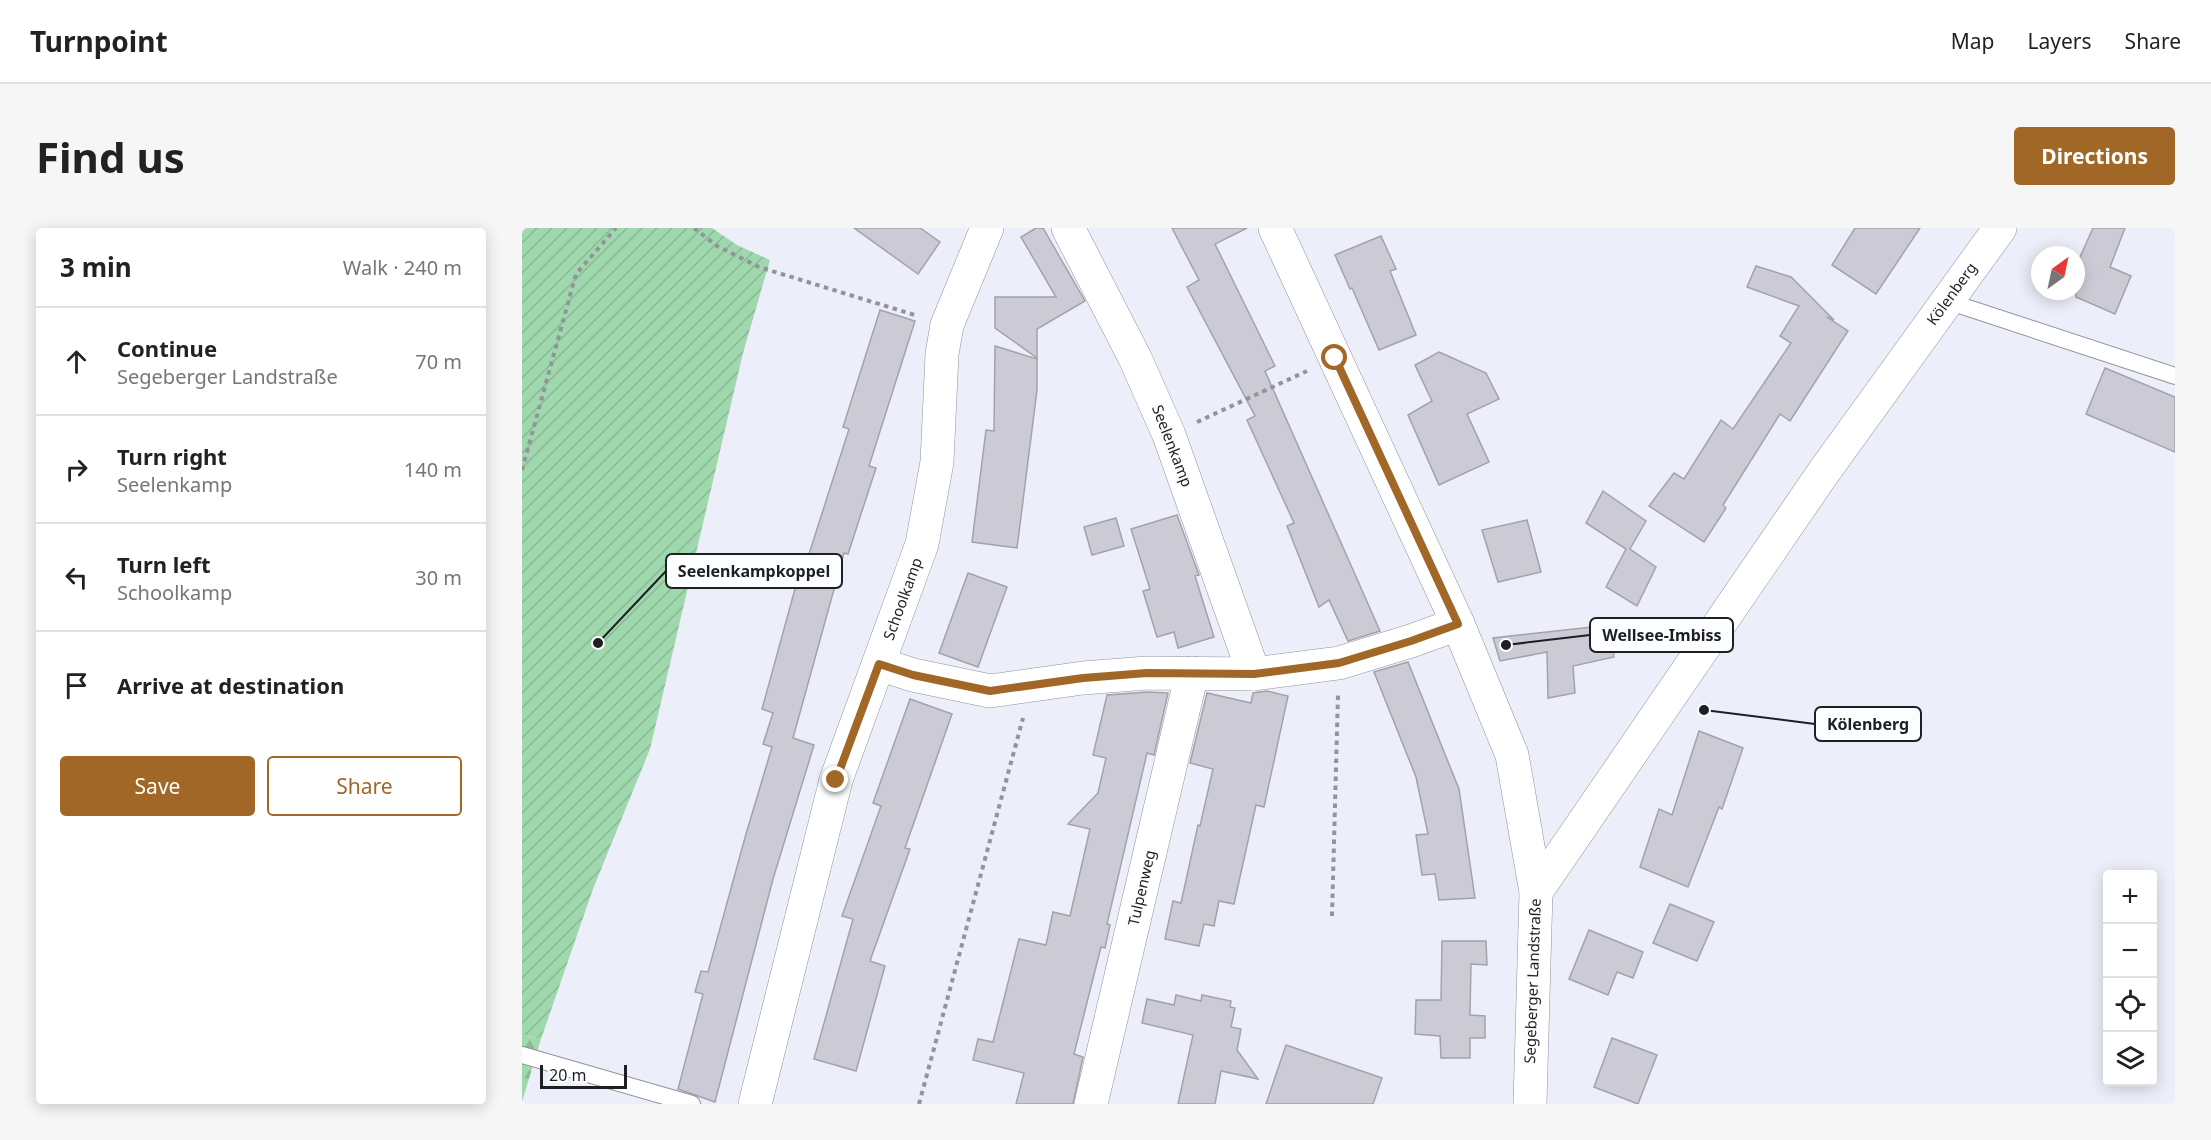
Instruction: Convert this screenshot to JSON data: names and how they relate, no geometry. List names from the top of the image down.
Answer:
{
  "streets": {
    "street": [
      "Kölenberg",
      "Seelenkamp",
      "Schoolkamp",
      "Tulpenweg",
      "Segeberger Landstraße"
    ]
  },
  "crossings": [
    ["Kölenberg", "Segeberger Landstraße"]
  ],
  "places": ["Seelenkampkoppel", "Wellsee-Imbiss", "Kölenberg"],
  "scale_bar": "20 m",
  "north": "top right",
  "page": {
    "header": "Turnpoint",
    "nav": ["Map", "Layers", "Share"],
    "buttons": [
      "Directions",
      ["Save", "Share"]
    ],
    "title": "Find us",
    "heading": ["3 min", "Walk · 240 m"],
    "list": [
      ["Continue", "Segeberger Landstraße", "70 m"],
      ["Turn right", "Seelenkamp", "140 m"],
      ["Turn left", "Schoolkamp", "30 m"],
      "Arrive at destination"
    ],
    "map_buttons": ["+", "−"],
    "scale": "20 m"
  }
}
